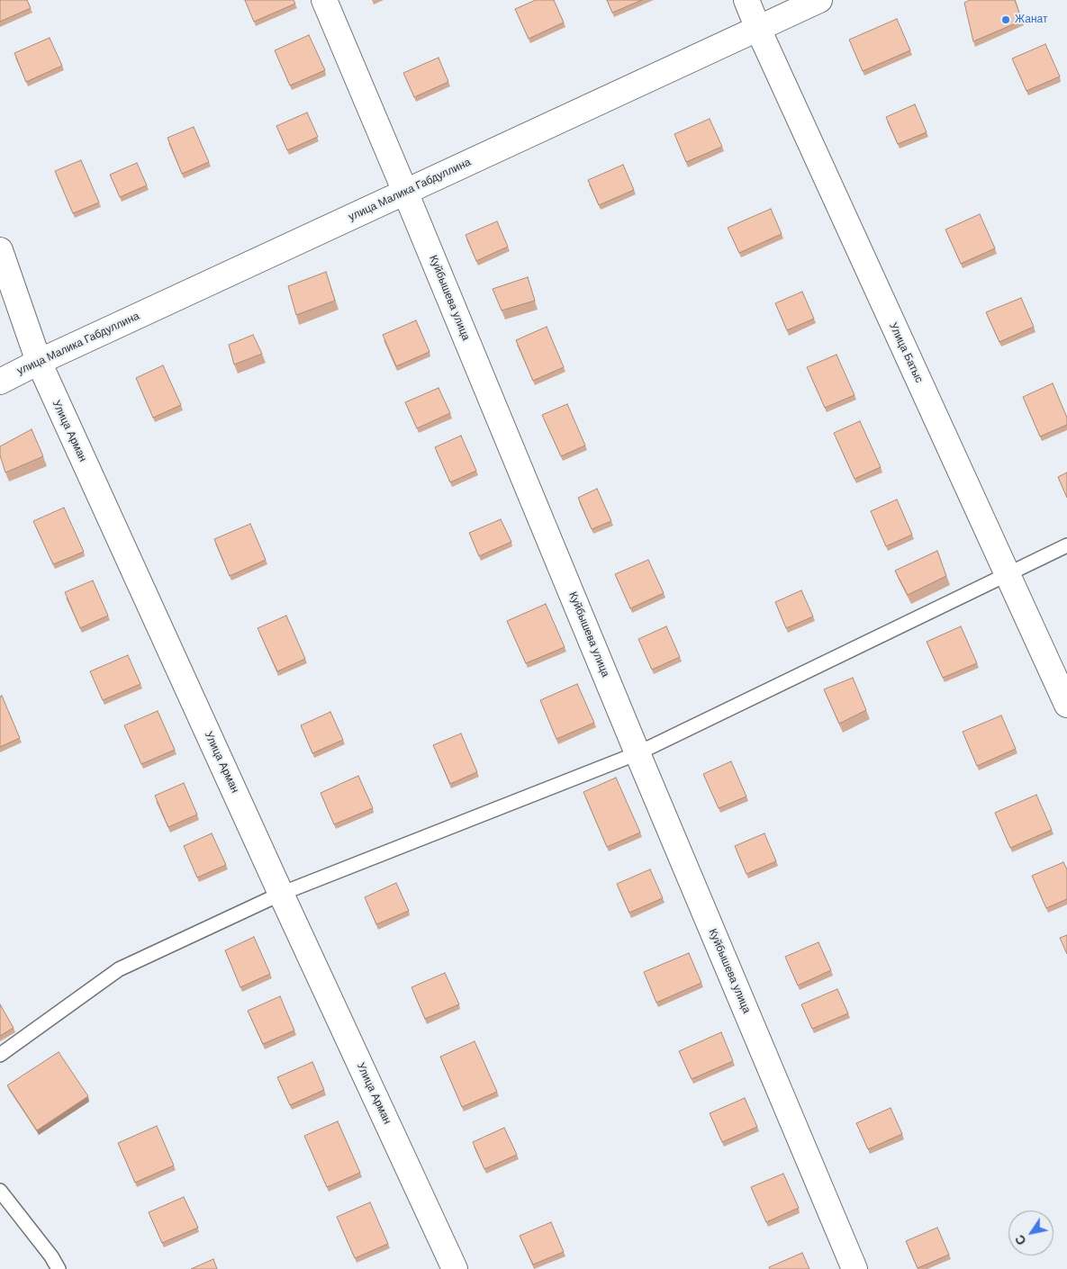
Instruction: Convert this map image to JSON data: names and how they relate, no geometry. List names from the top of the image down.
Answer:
{
  "streets": {
    "street": [
      "улица Малика Габдуллина",
      "Куйбышева улица",
      "Улица Батыс",
      "Улица Арман"
    ]
  },
  "crossings": [
    ["улица Малика Габдуллина", "Куйбышева улица"],
    ["улица Малика Габдуллина", "Улица Батыс"],
    ["улица Малика Габдуллина", "Улица Арман"]
  ],
  "places": ["Жанат"],
  "north": "bottom left"
}
